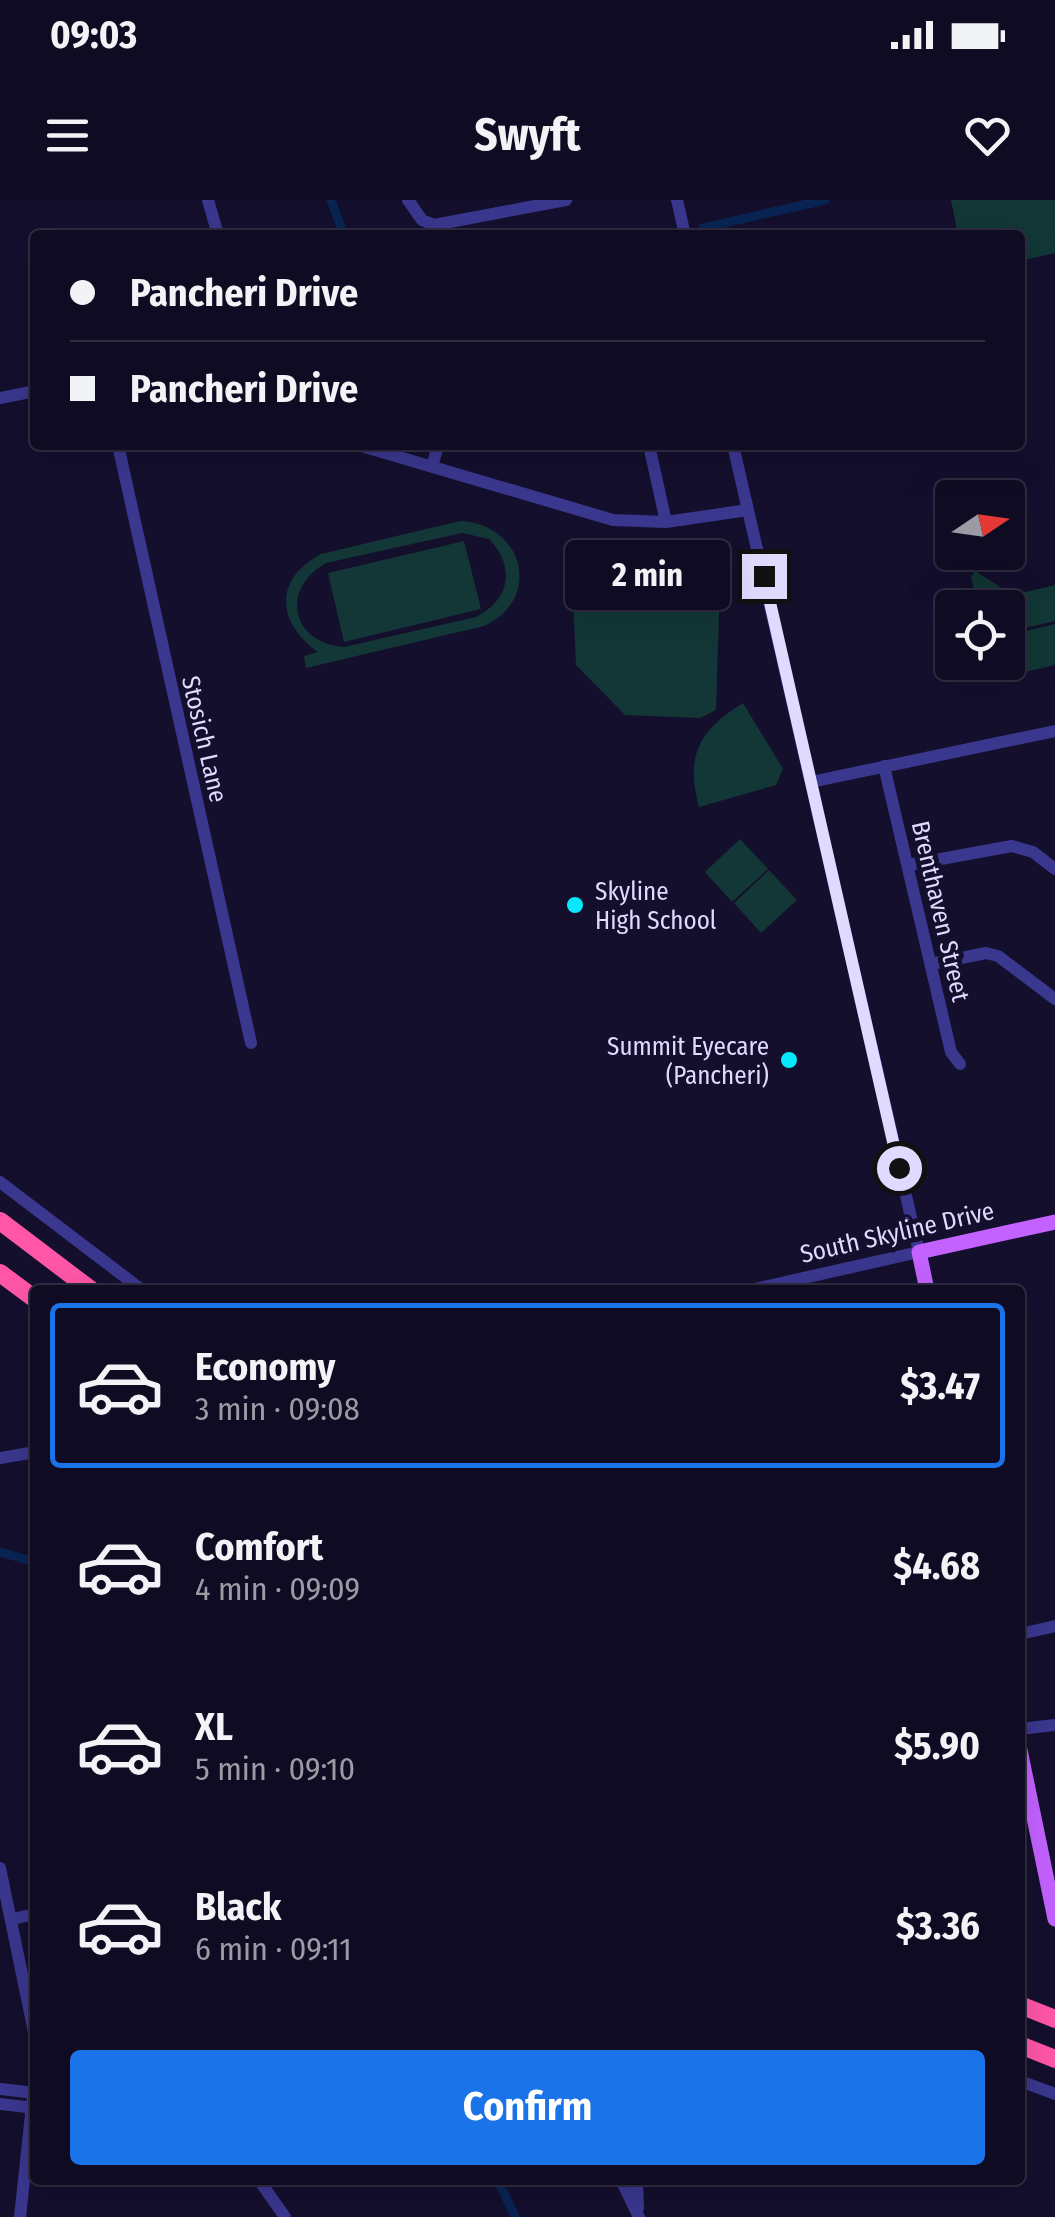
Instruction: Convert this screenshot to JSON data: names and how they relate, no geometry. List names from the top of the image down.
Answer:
{
  "streets": {
    "main road": ["South Skyline Drive"],
    "street": ["Stosich Lane", "Brenthaven Street"]
  },
  "places": ["Skyline High School", "Summit Eyecare (Pancheri)"],
  "north": "right",
  "page": {
    "status": "09:03",
    "header": "Swyft",
    "banner": ["Pancheri Drive", "Pancheri Drive"],
    "bubble": "2 min",
    "list": [
      {
        "name": "Economy",
        "note": "3 min · 09:08",
        "value": "$3.47"
      },
      {
        "name": "Comfort",
        "note": "4 min · 09:09",
        "value": "$4.68"
      },
      {
        "name": "XL",
        "note": "5 min · 09:10",
        "value": "$5.90"
      },
      {
        "name": "Black",
        "note": "6 min · 09:11",
        "value": "$3.36"
      }
    ],
    "buttons": "Confirm"
  }
}
